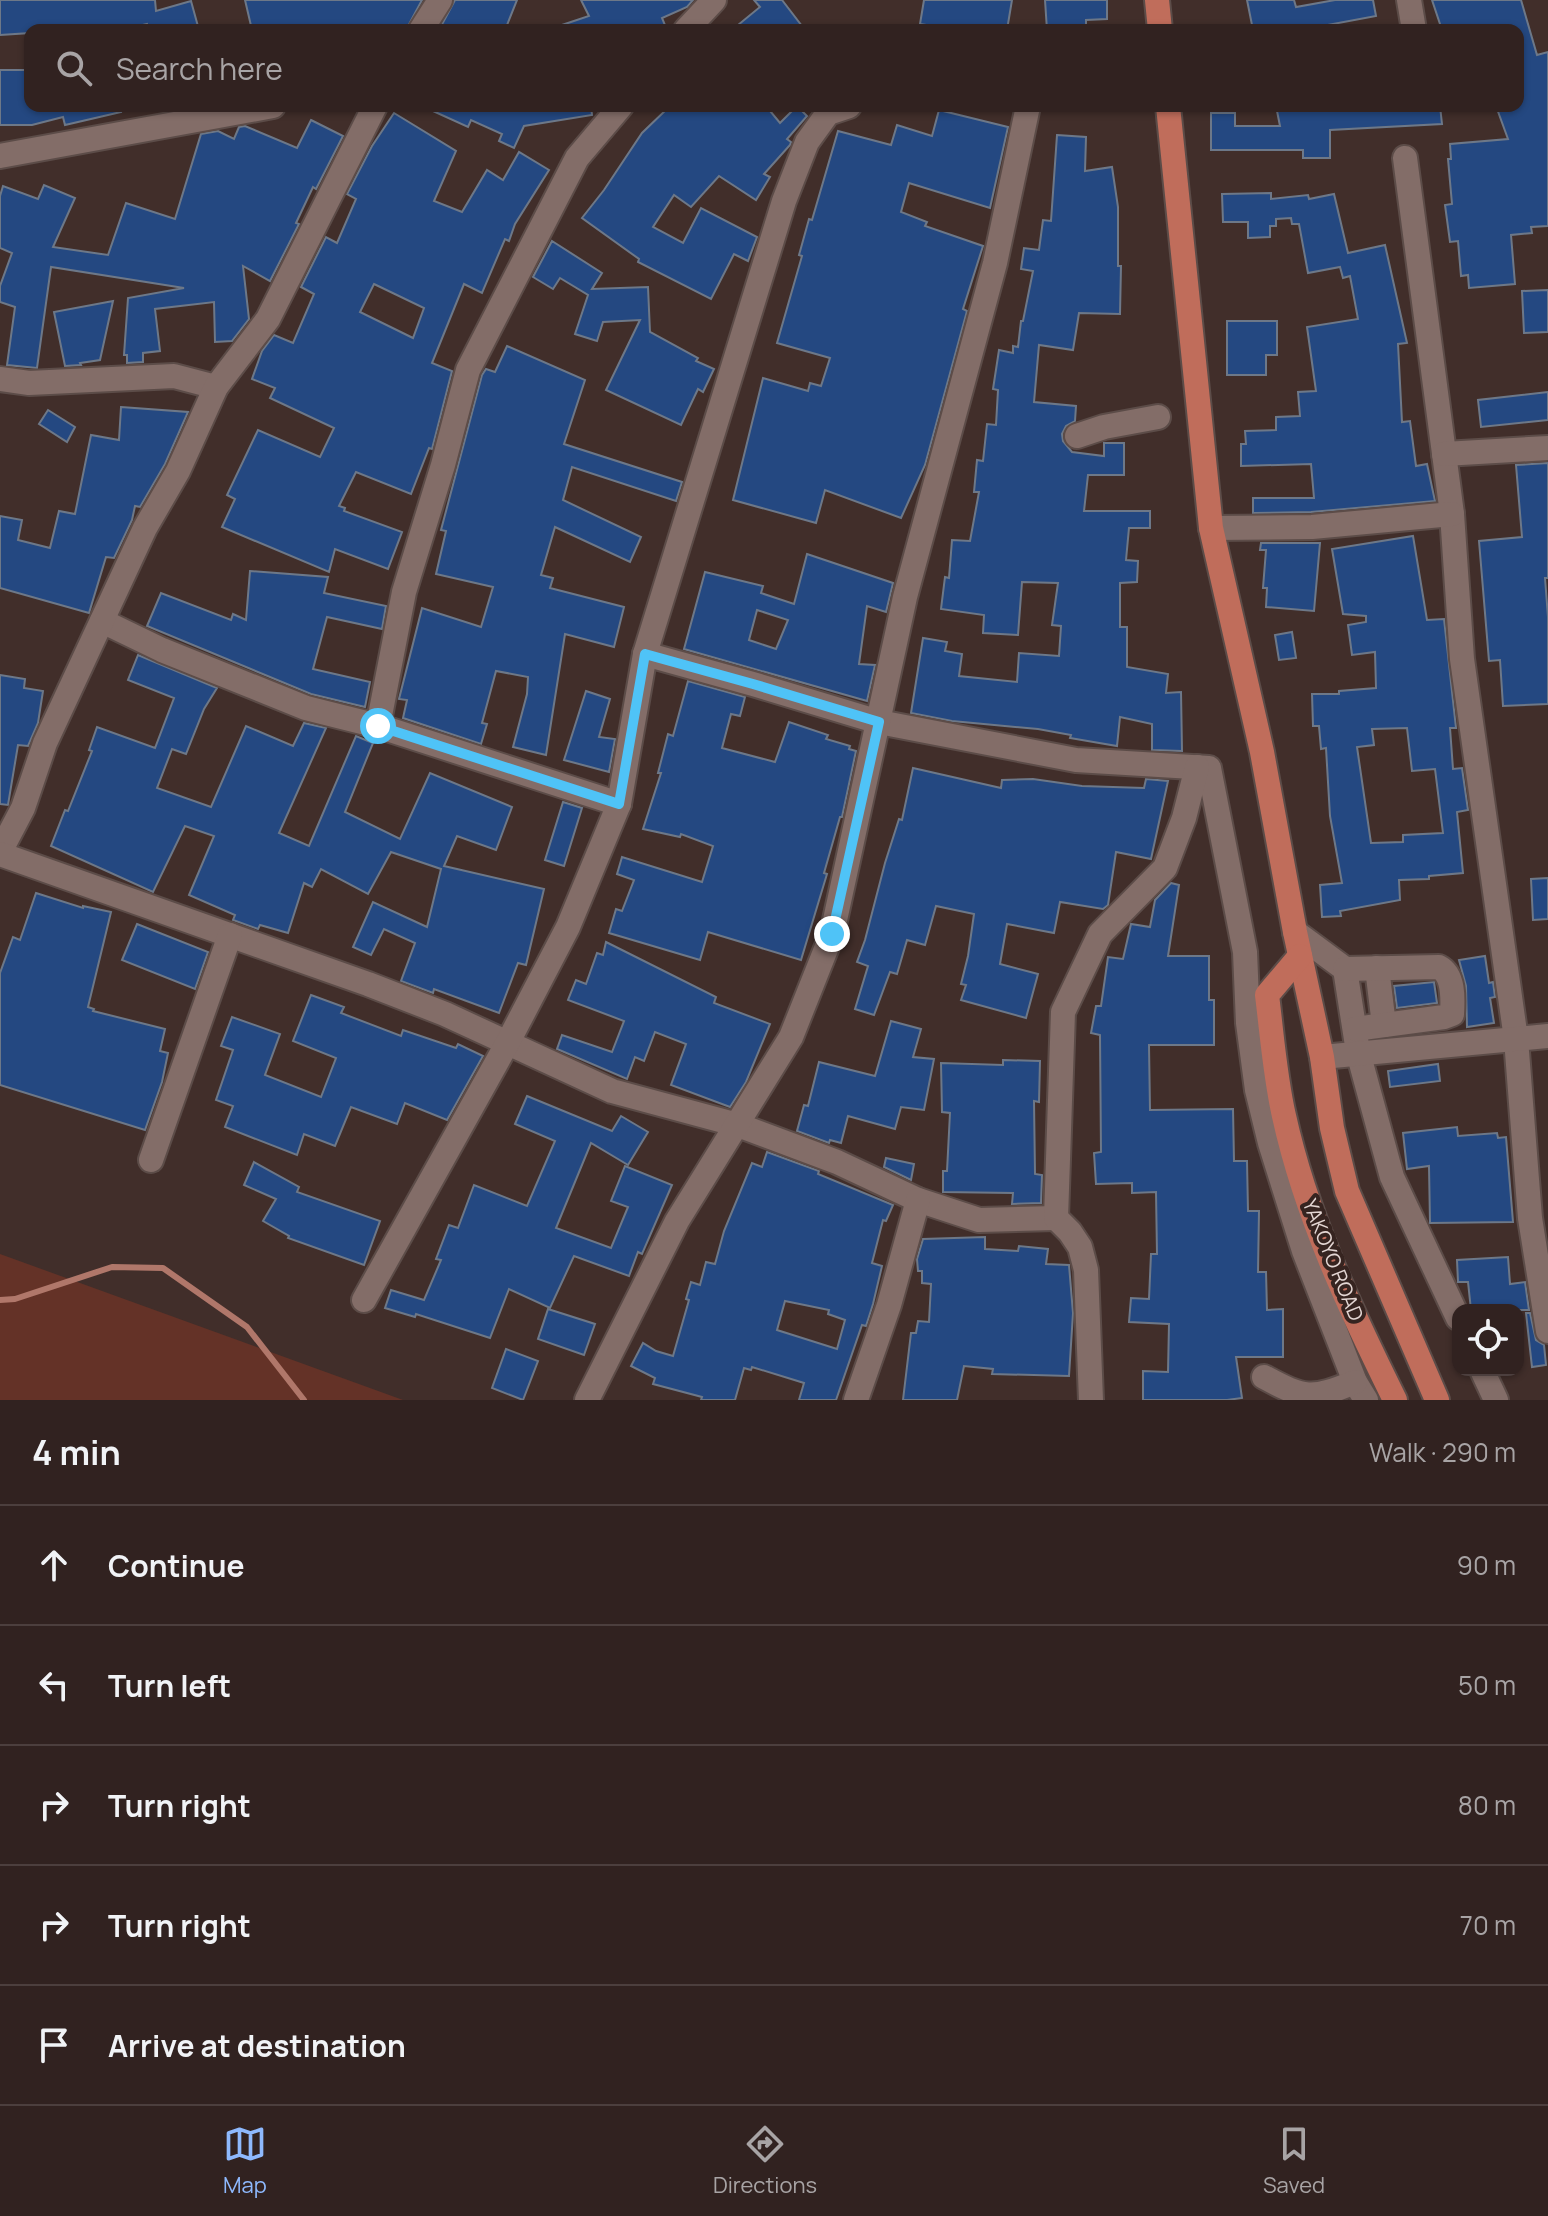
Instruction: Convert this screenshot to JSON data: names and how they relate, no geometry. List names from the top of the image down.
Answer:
{
  "streets": {
    "main road": ["YAKOYO ROAD"]
  },
  "page": {
    "search": "Search here",
    "heading": ["4 min", "Walk · 290 m"],
    "list": [
      ["Continue", "90 m"],
      ["Turn left", "50 m"],
      ["Turn right", "80 m"],
      ["Turn right", "70 m"],
      "Arrive at destination"
    ],
    "nav": ["Map", "Directions", "Saved"]
  }
}
